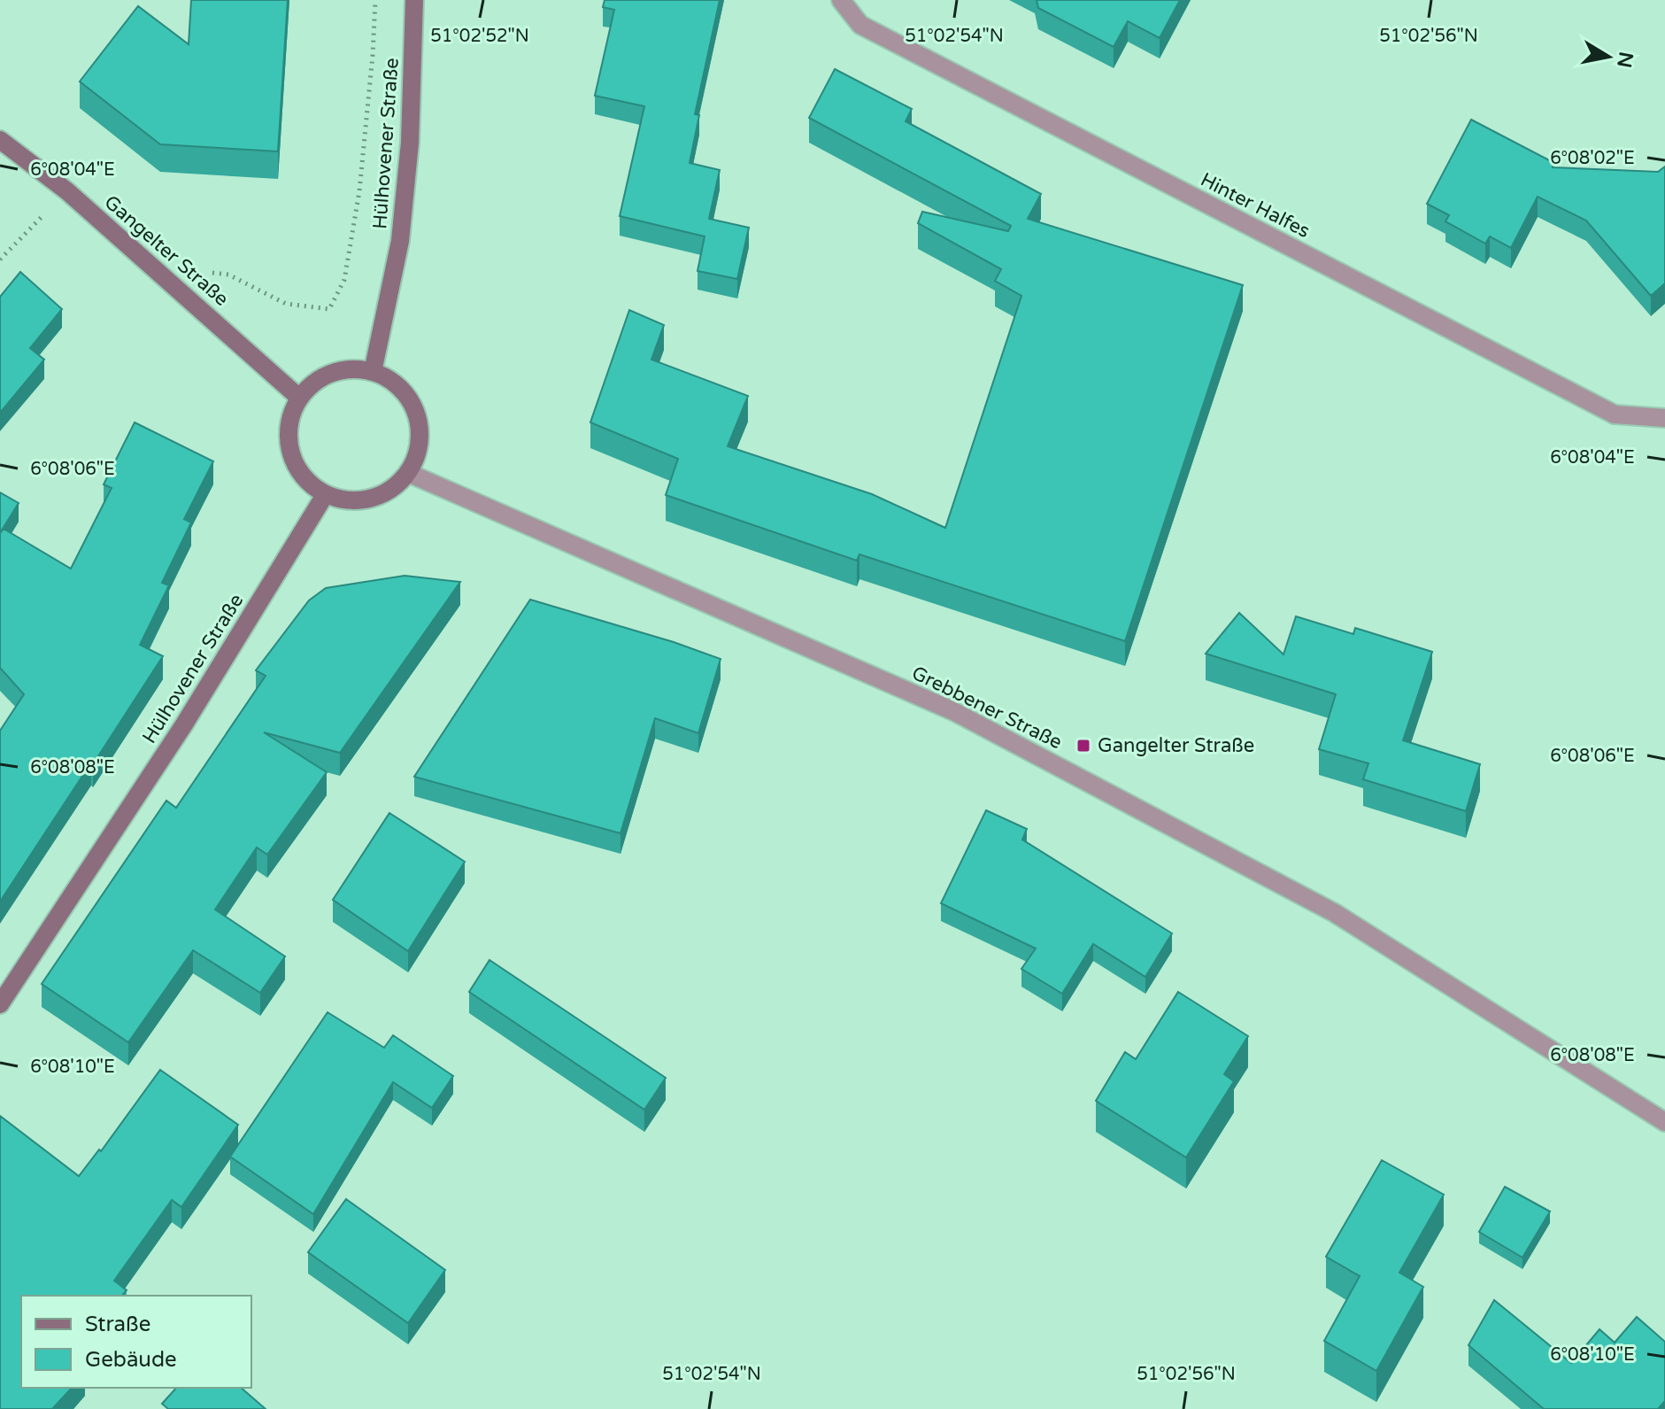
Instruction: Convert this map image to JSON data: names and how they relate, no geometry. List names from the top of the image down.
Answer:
{
  "streets": {
    "main road": ["Hülhovener Straße", "Gangelter Straße"],
    "street": ["Hinter Halfes", "Grebbener Straße"]
  },
  "crossings": [
    ["Hülhovener Straße", "Gangelter Straße"],
    ["Hülhovener Straße", "Grebbener Straße"],
    ["Gangelter Straße", "Grebbener Straße"]
  ],
  "places": {
    "transit": ["Gangelter Straße"]
  },
  "legend": ["Straße", "Gebäude"],
  "north": "right",
  "coordinates": [
    "51°02'52\"N",
    "51°02'56\"N",
    "51°02'54\"N",
    "6°08'02\"E",
    "6°08'04\"E",
    "6°08'06\"E",
    "6°08'08\"E",
    "6°08'10\"E"
  ]
}
